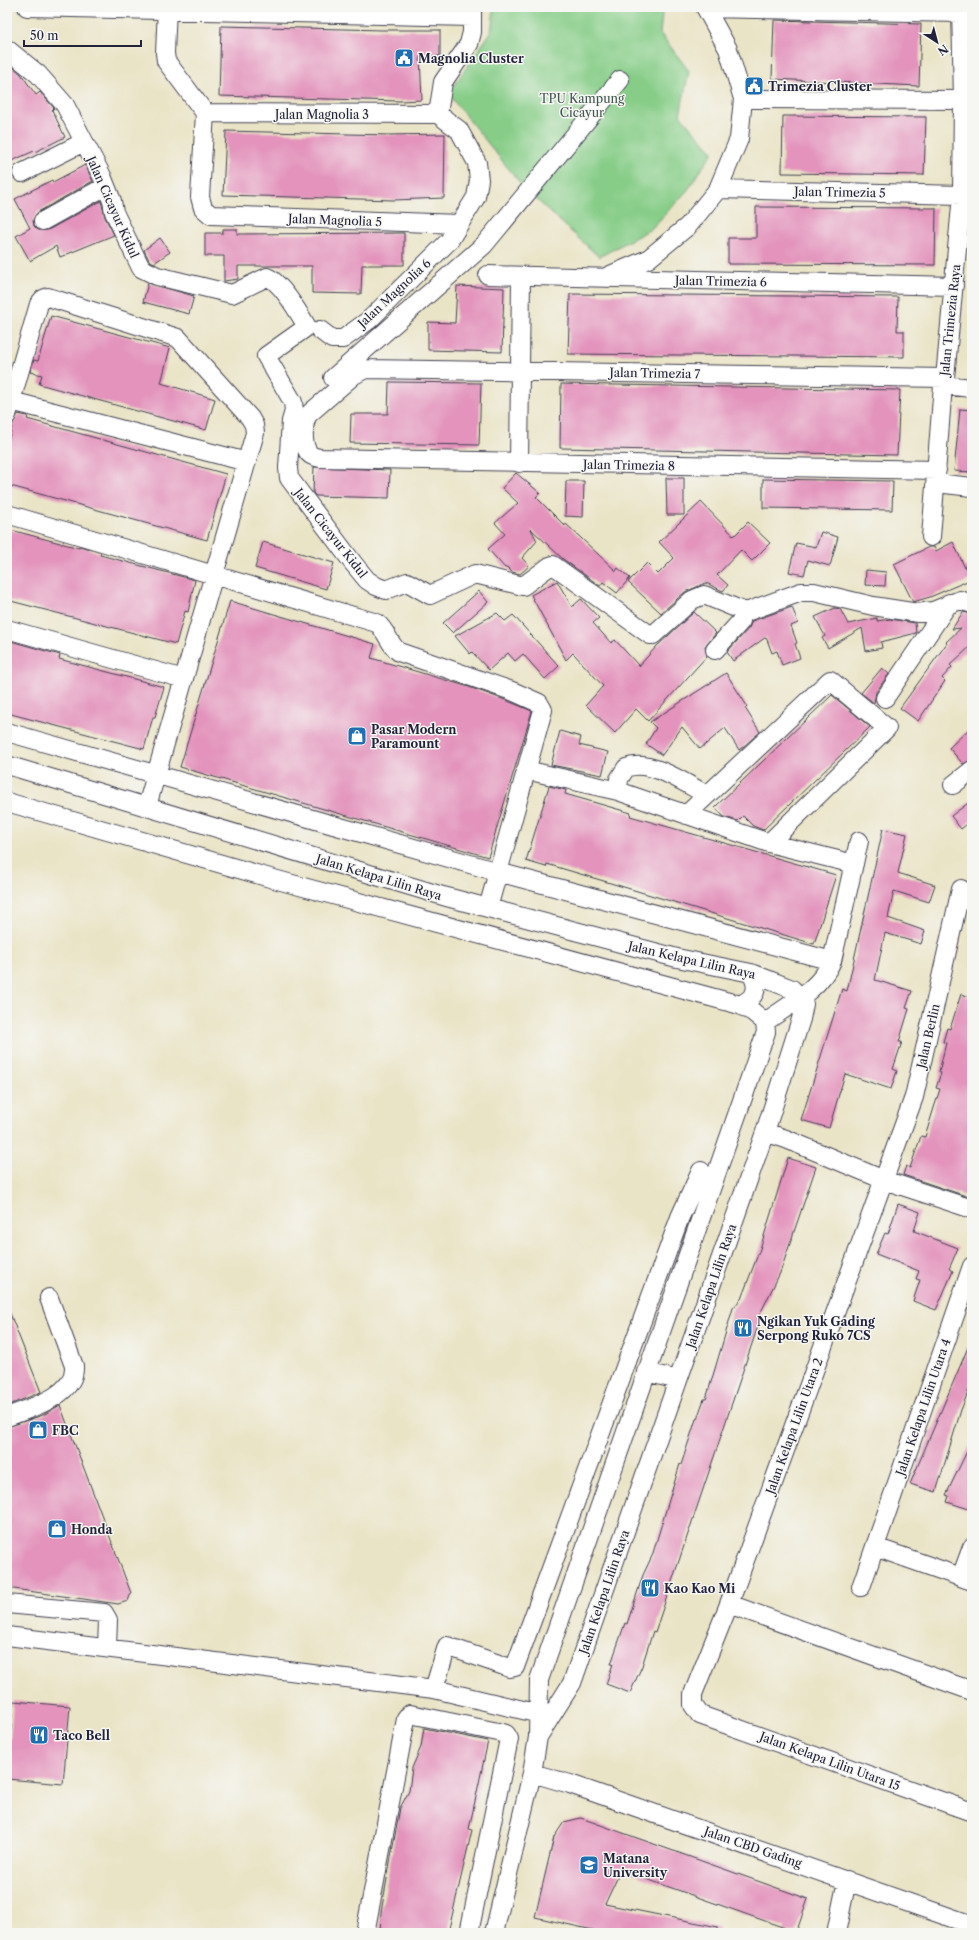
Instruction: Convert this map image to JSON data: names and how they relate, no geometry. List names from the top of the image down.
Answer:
{
  "streets": {
    "street": [
      "Jalan Magnolia 3",
      "Jalan Trimezia 5",
      "Jalan Cicayur Kidul",
      "Jalan Magnolia 5",
      "Jalan Trimezia 6",
      "Jalan Magnolia 6",
      "Jalan Trimezia Raya",
      "Jalan Trimezia 7",
      "Jalan Trimezia 8",
      "Jalan Kelapa Lilin Raya",
      "Jalan Berlin",
      "Jalan Kelapa Lilin Utara 4",
      "Jalan Kelapa Lilin Utara 2",
      "Jalan Kelapa Lilin Utara 15",
      "Jalan CBD Gading"
    ]
  },
  "crossings": [
    ["Jalan Magnolia 3", "Jalan Magnolia 5"],
    ["Jalan Magnolia 3", "Jalan Magnolia 6"],
    ["Jalan Trimezia 5", "Jalan Trimezia Raya"],
    ["Jalan Magnolia 5", "Jalan Magnolia 6"],
    ["Jalan Trimezia 6", "Jalan Trimezia Raya"],
    ["Jalan Trimezia Raya", "Jalan Trimezia 7"],
    ["Jalan Trimezia Raya", "Jalan Trimezia 8"],
    ["Jalan Trimezia 7", "Jalan Trimezia 8"],
    ["Jalan Kelapa Lilin Raya", "Jalan CBD Gading"],
    ["Jalan Berlin", "Jalan Kelapa Lilin Utara 2"],
    ["Jalan Kelapa Lilin Utara 2", "Jalan Kelapa Lilin Utara 15"]
  ],
  "parks": ["TPU Kampung Cicayur"],
  "places": {
    "public building": ["Magnolia Cluster", "Trimezia Cluster"],
    "shop": ["Pasar Modern Paramount", "FBC", "Honda"],
    "restaurant": ["Ngikan Yuk Gading Serpong Ruko 7CS", "Kao Kao Mi", "Taco Bell"],
    "school or university": ["Matana University"]
  },
  "scale_bar": "50 m",
  "north": "bottom right"
}
